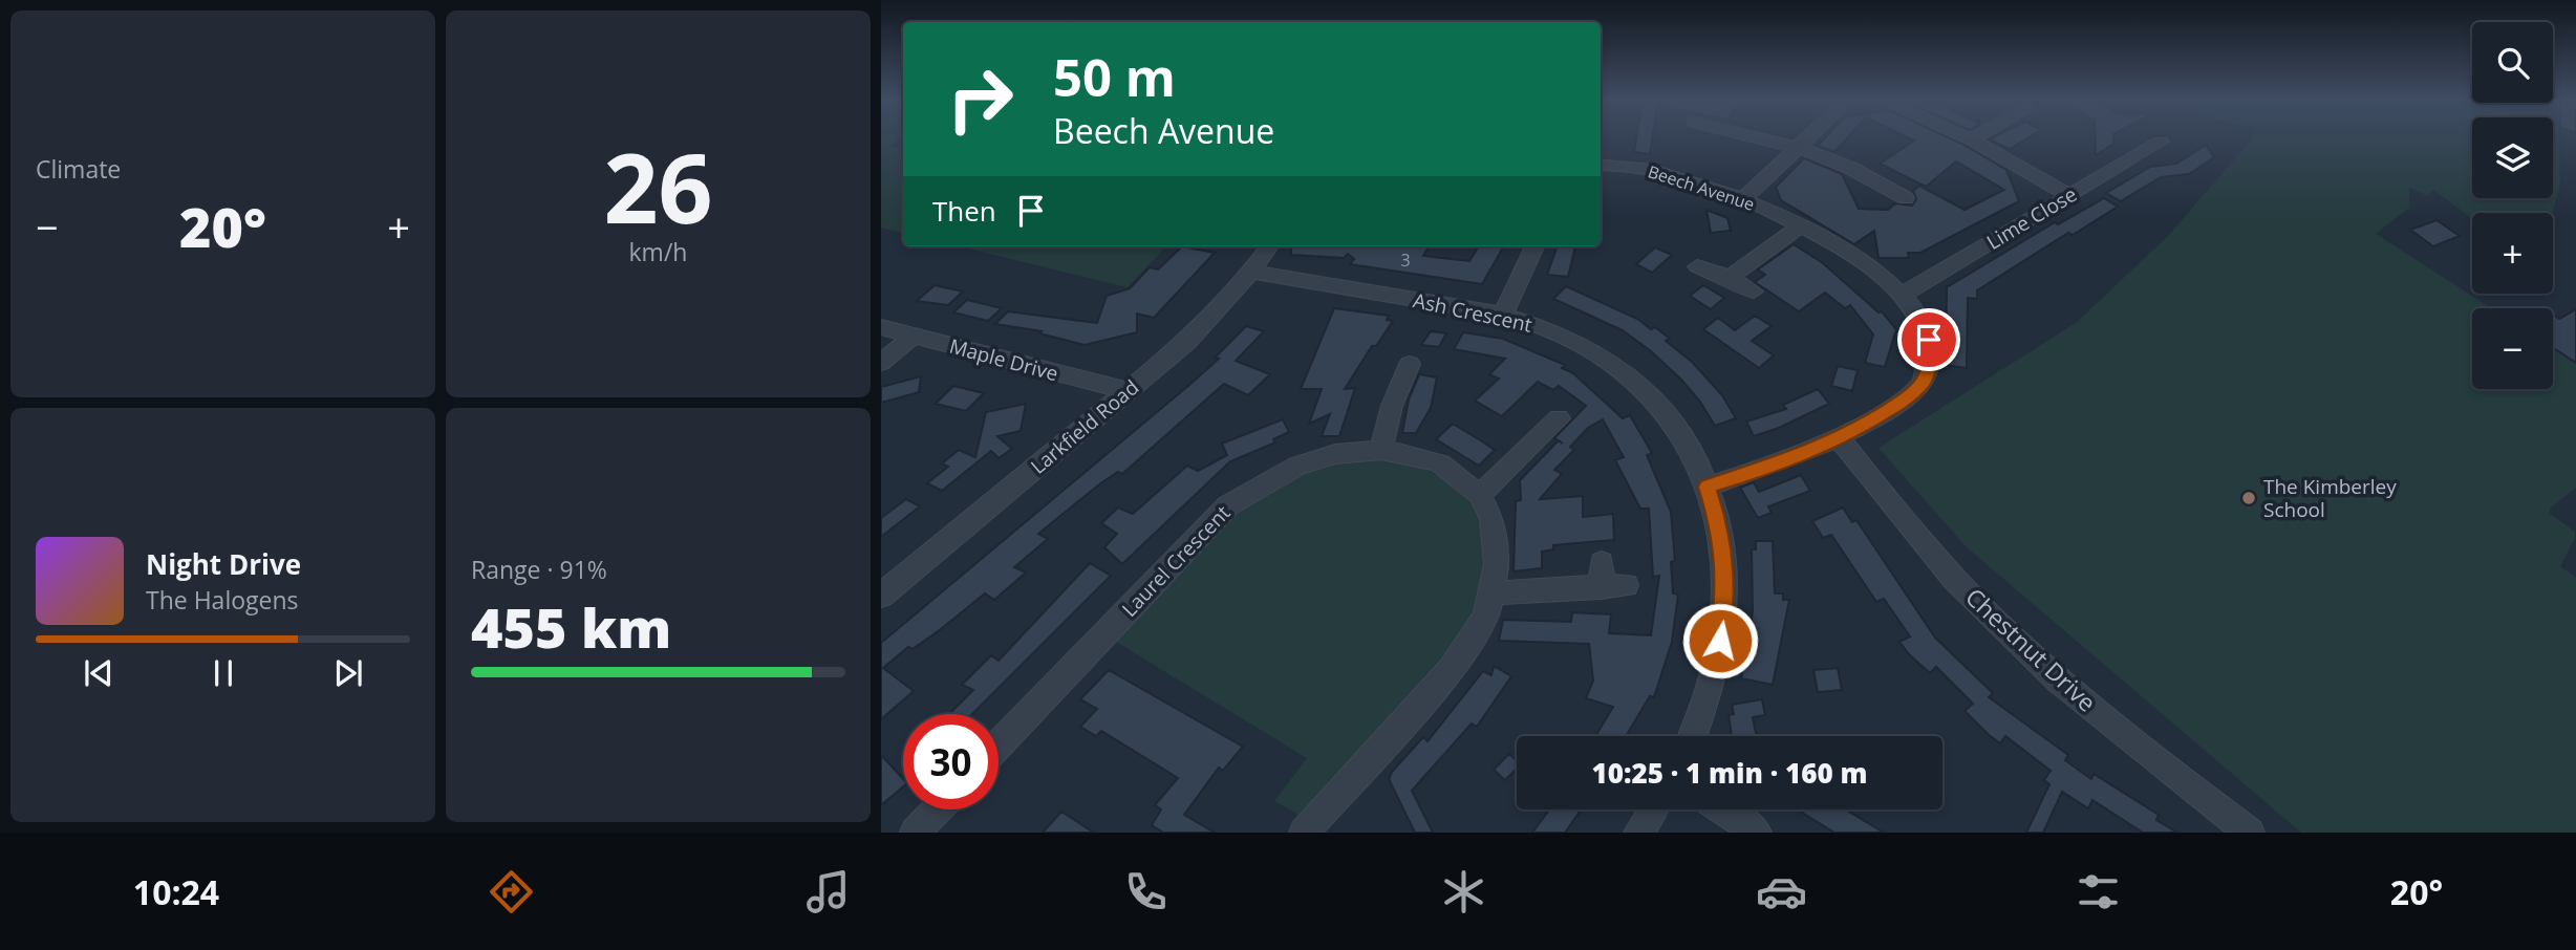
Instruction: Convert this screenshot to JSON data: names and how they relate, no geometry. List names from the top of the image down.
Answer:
{
  "streets": {
    "street": [
      "Beech Avenue",
      "Lime Close",
      "Ash Crescent",
      "Maple Drive",
      "Larkfield Road",
      "Laurel Crescent",
      "Chestnut Drive"
    ]
  },
  "crossings": [
    ["Beech Avenue", "Lime Close"],
    ["Beech Avenue", "Ash Crescent"],
    ["Beech Avenue", "Chestnut Drive"],
    ["Ash Crescent", "Larkfield Road"],
    ["Maple Drive", "Larkfield Road"]
  ],
  "places": ["The Kimberley School"],
  "house_numbers": ["3"],
  "page": {
    "tile": [
      "Climate",
      ["26", "km/h"],
      ["Range · 91%", "455 km"]
    ],
    "map_buttons": ["+", "−"],
    "turn": ["50 m", "Beech Avenue"],
    "then": "Then",
    "heat": ["−", "20°", "+"],
    "song": ["Night Drive", "The Halogens"],
    "limit": "30",
    "trip": "10:25 · 1 min · 160 m",
    "tabs": ["10:24", "20°"]
  }
}
